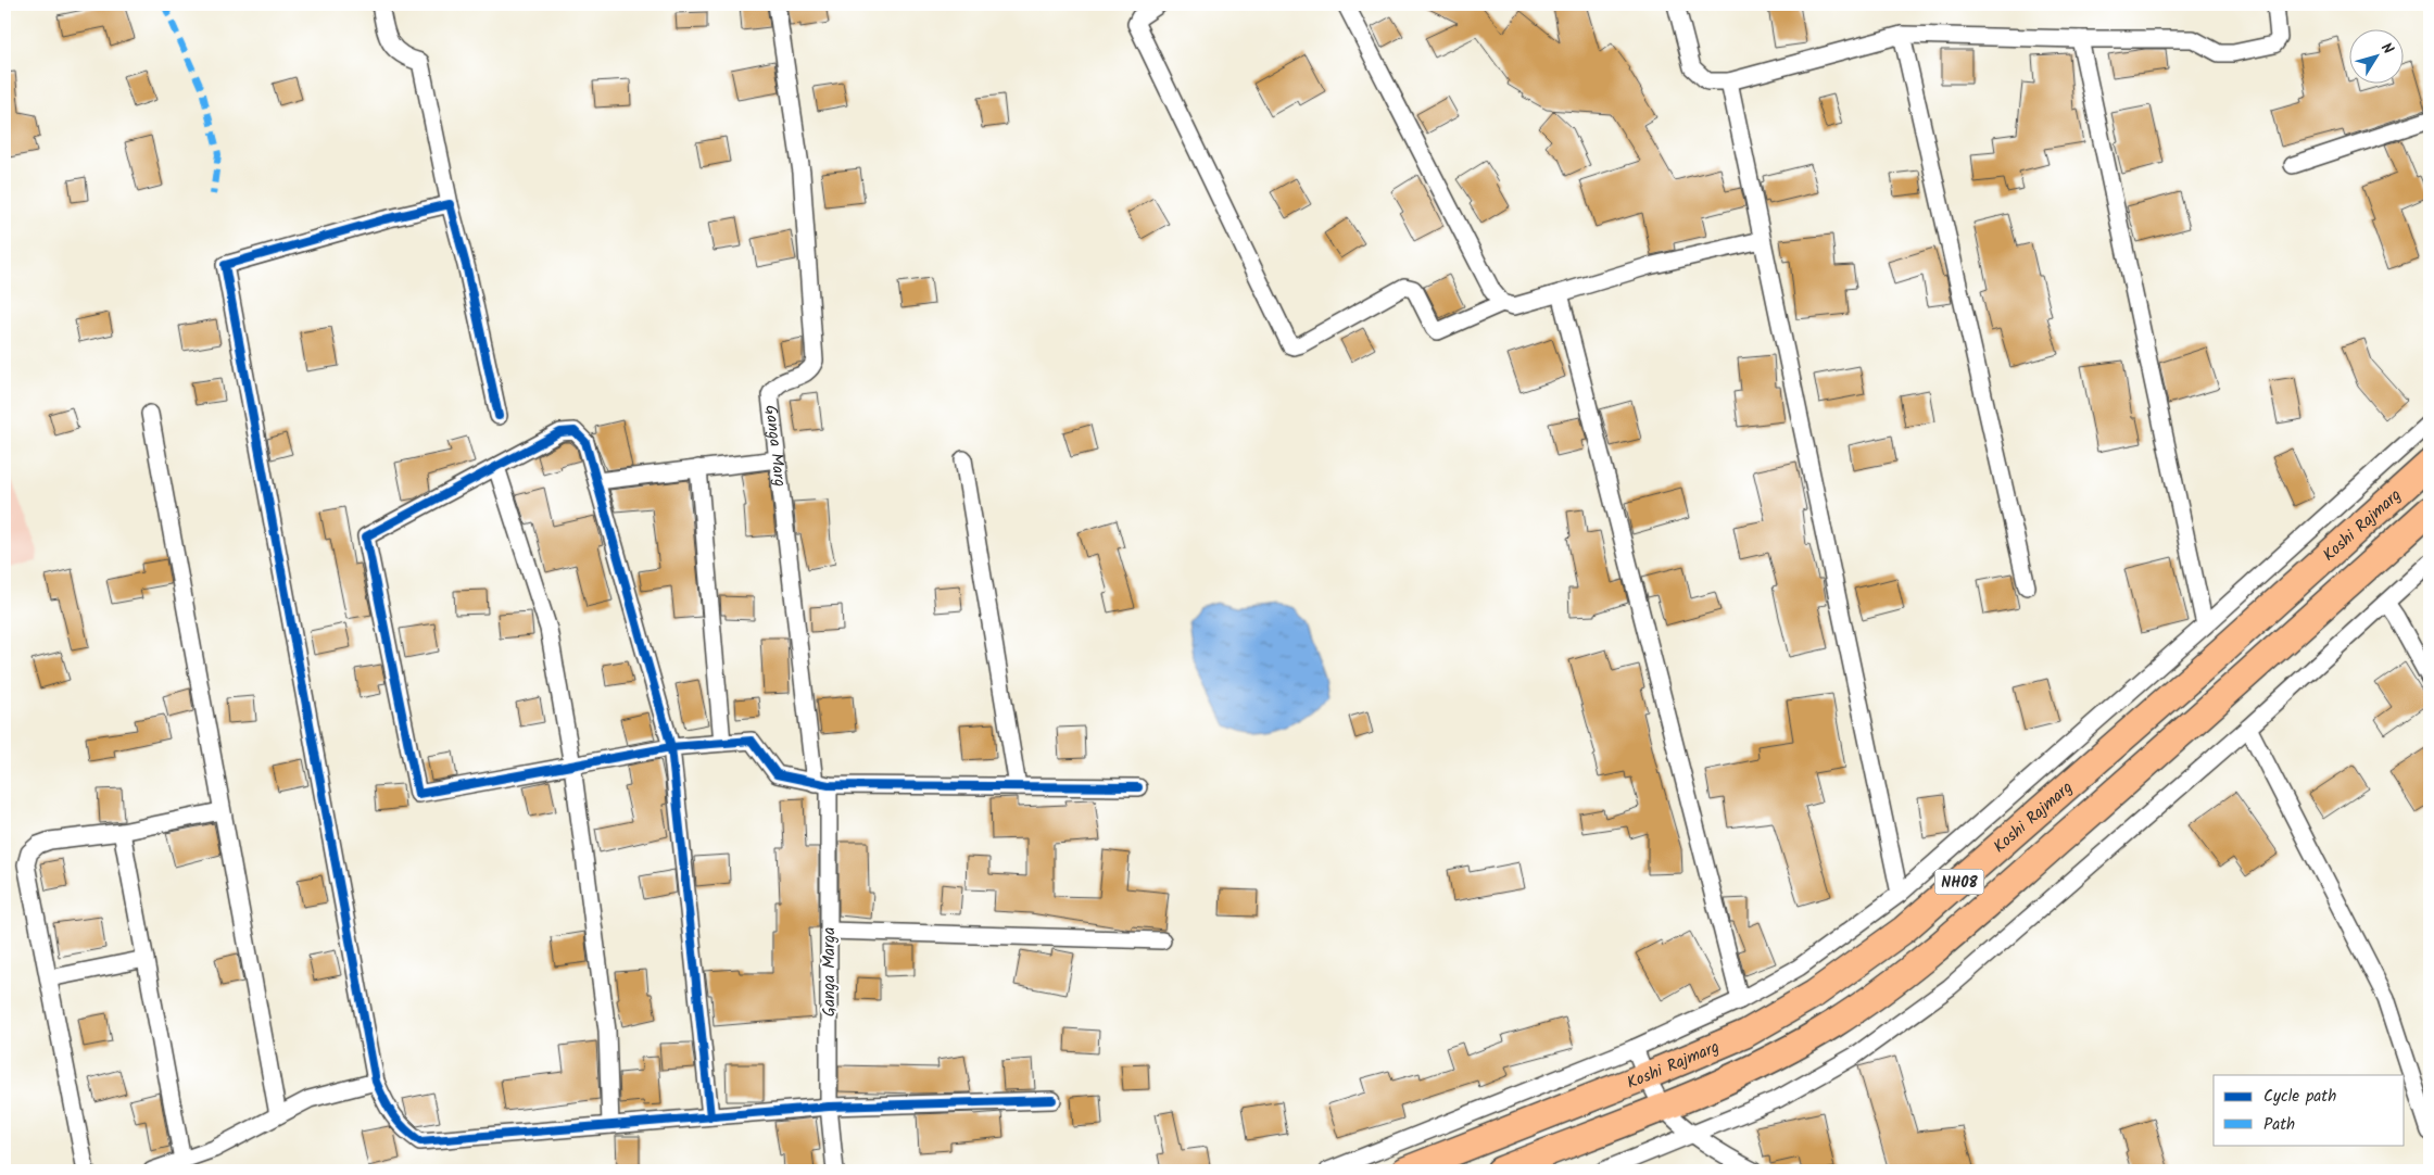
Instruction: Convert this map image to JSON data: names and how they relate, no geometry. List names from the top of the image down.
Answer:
{
  "streets": {
    "main road": ["Koshi Rajmarg", "NH08"],
    "street": ["Ganga Marg", "Ganga Marga"]
  },
  "crossings": [
    ["Ganga Marg", "Ganga Marga"]
  ],
  "legend": ["Cycle path", "Path"],
  "north": "top right"
}
